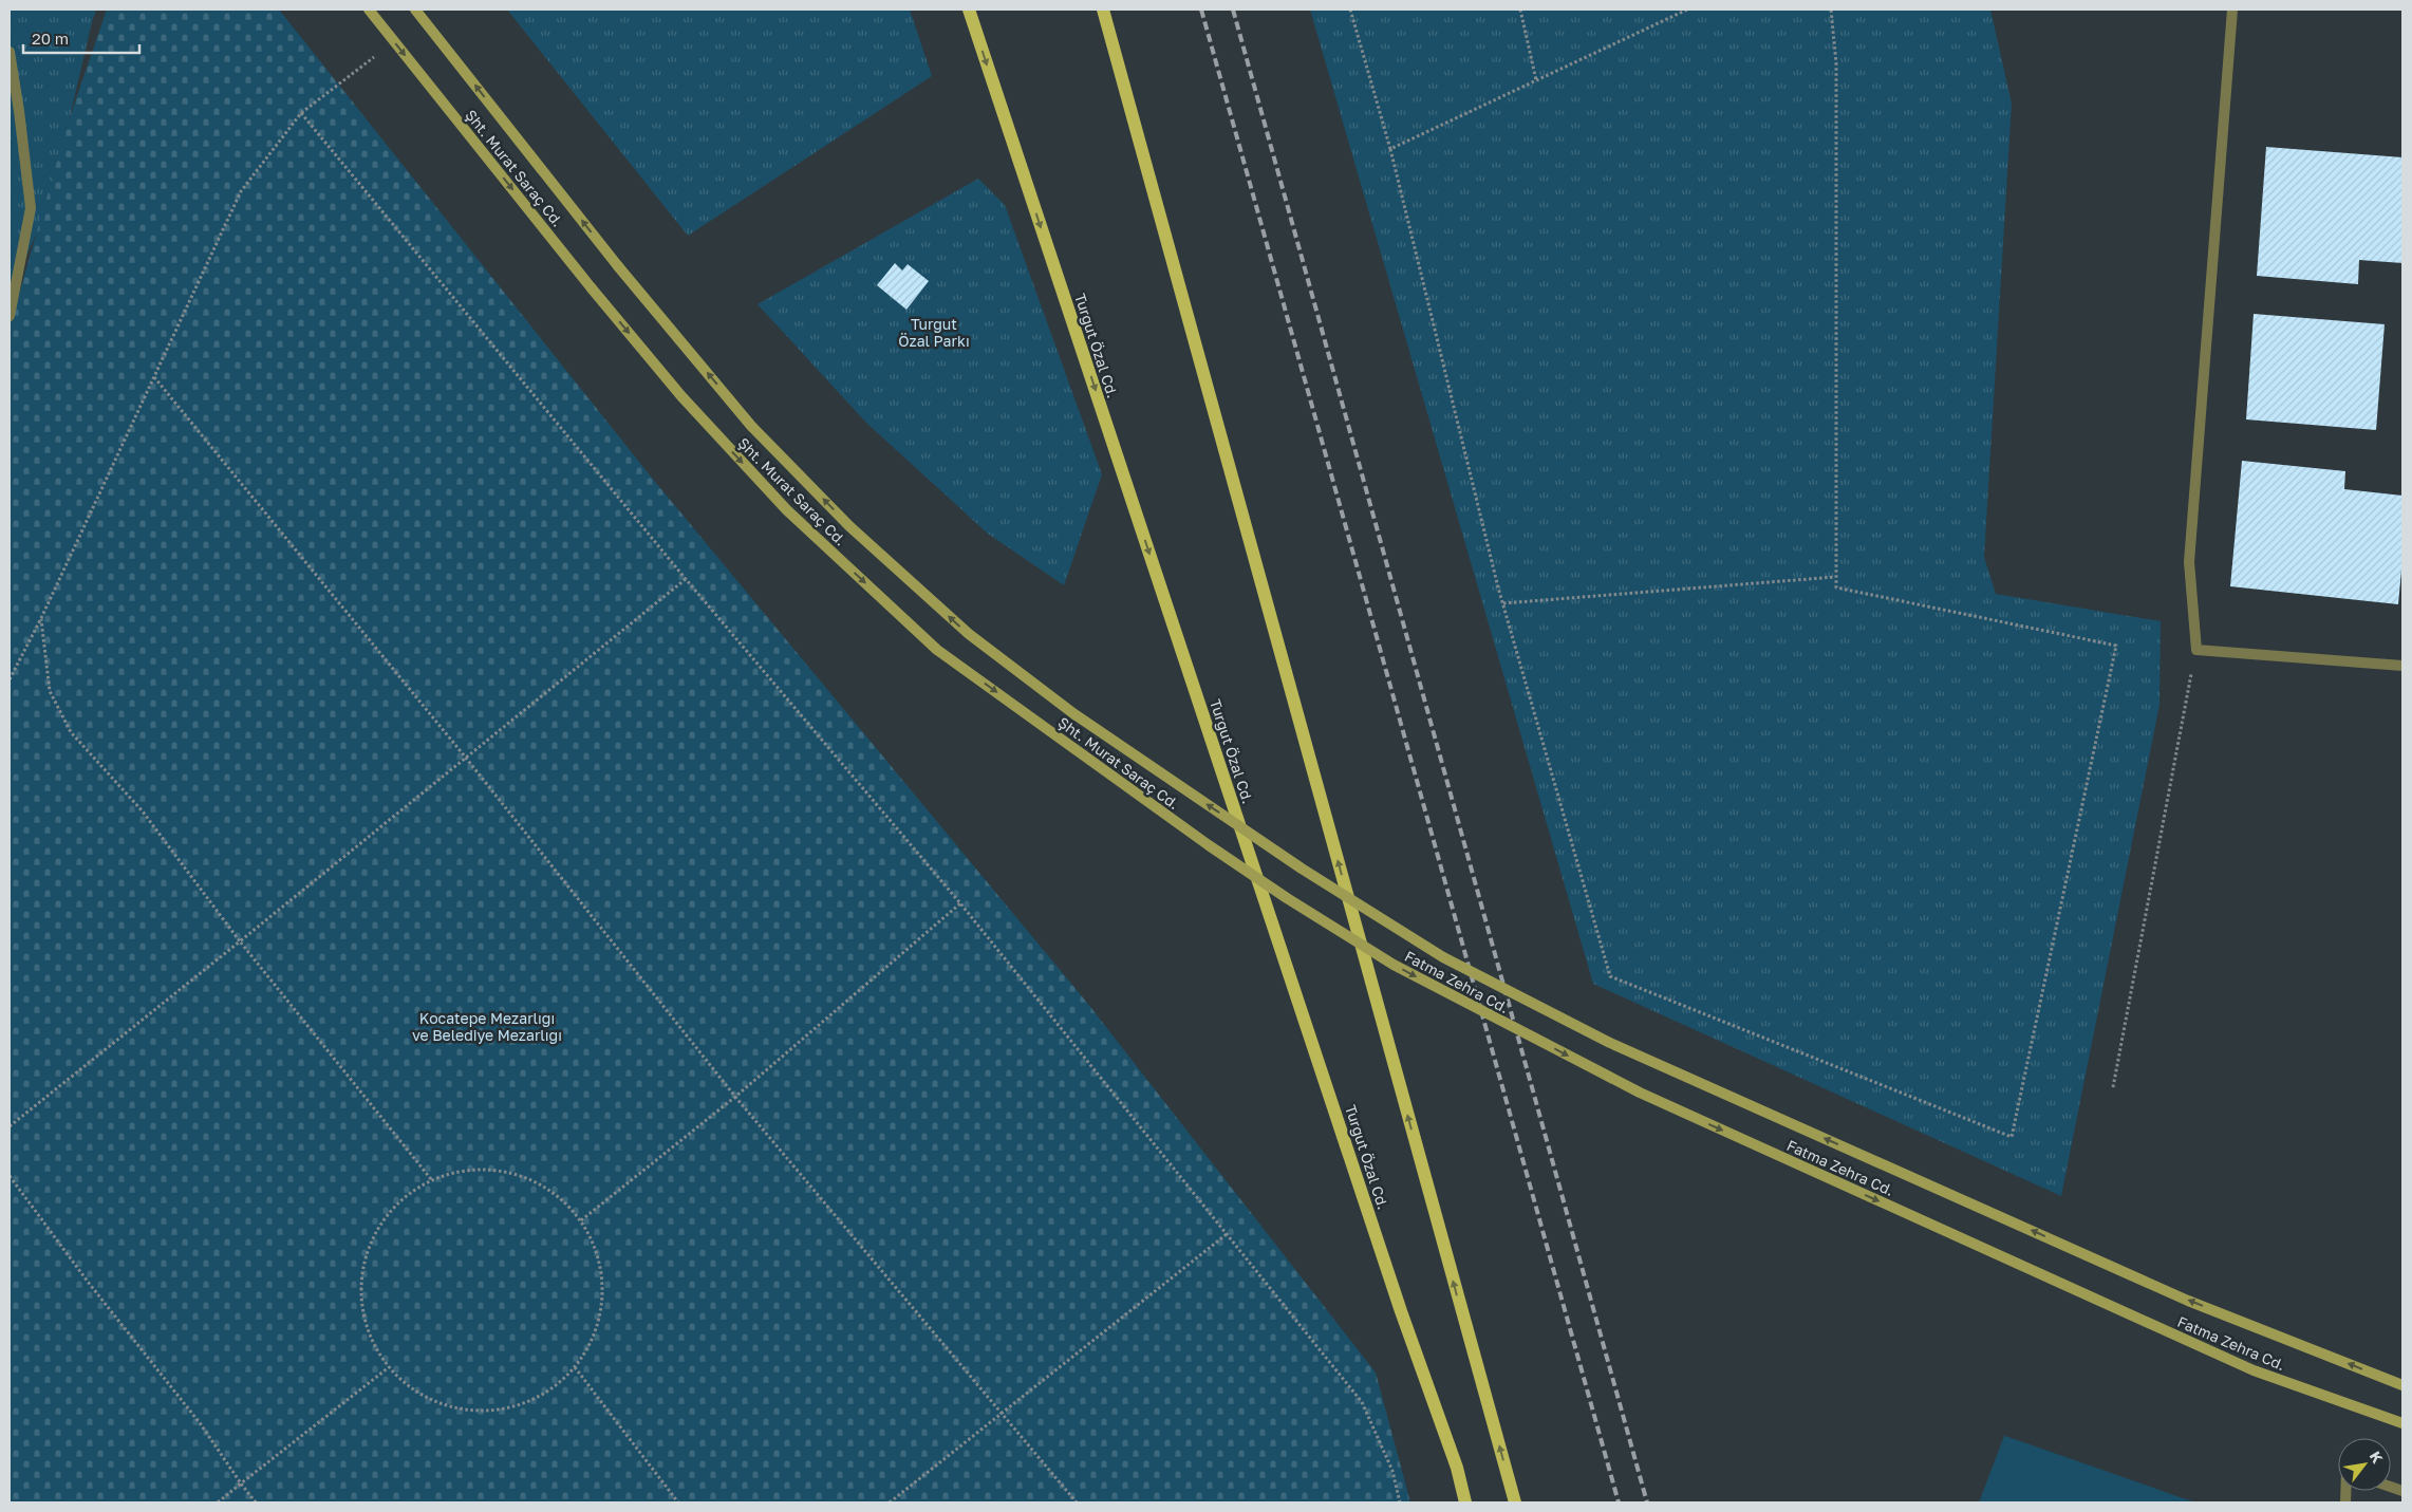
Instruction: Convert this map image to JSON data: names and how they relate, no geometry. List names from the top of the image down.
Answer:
{
  "streets": {
    "main road": ["Turgut Özal Cd."],
    "street": ["Şht. Murat Saraç Cd.", "Fatma Zehra Cd."]
  },
  "crossings": [
    ["Şht. Murat Saraç Cd.", "Fatma Zehra Cd."]
  ],
  "parks": ["Turgut Özal Parkı", "Kocatepe Mezarlığı ve Belediye Mezarlığı"],
  "scale_bar": "20 m",
  "north": "top right"
}
